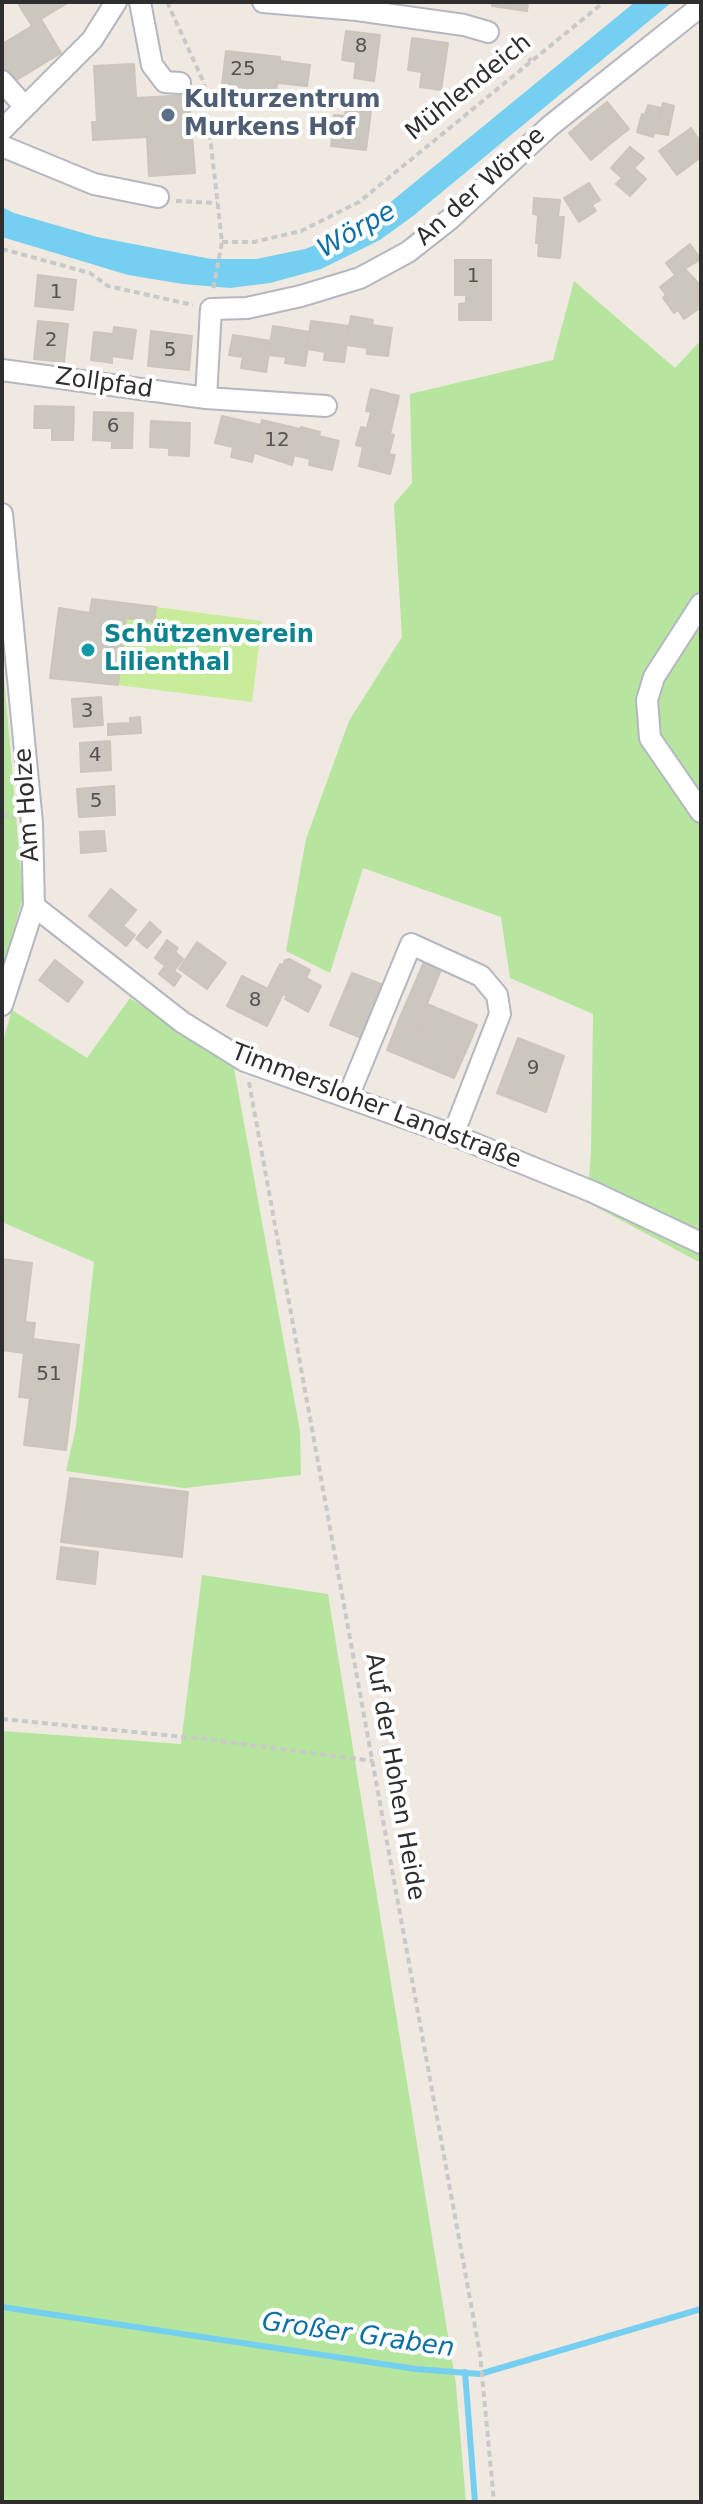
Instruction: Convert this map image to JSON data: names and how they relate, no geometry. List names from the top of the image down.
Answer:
{
  "streets": {
    "street": [
      "An der Wörpe",
      "Zollpfad",
      "Am Holze",
      "Timmersloher Landstraße"
    ],
    "path": ["Mühlendeich", "Auf der Hohen Heide"]
  },
  "crossings": [
    ["Am Holze", "Timmersloher Landstraße"],
    ["Timmersloher Landstraße", "Auf der Hohen Heide"]
  ],
  "water": ["Wörpe", "Großer Graben"],
  "places": ["Kulturzentrum Murkens Hof", "Schützenverein Lilienthal"],
  "house_numbers": [
    "8",
    "25",
    "1",
    "1",
    "2",
    "5",
    "6",
    "12",
    "3",
    "4",
    "5",
    "8",
    "9",
    "51"
  ]
}
